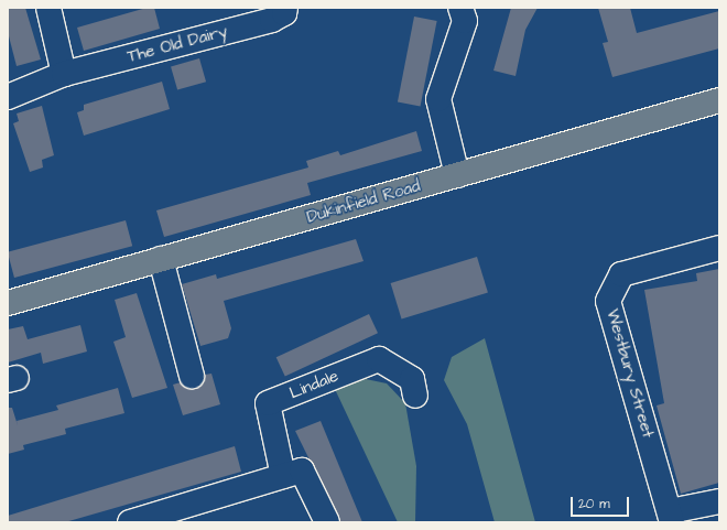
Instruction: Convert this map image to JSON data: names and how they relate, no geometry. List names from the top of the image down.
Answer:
{
  "streets": {
    "main road": ["Dukinfield Road"],
    "street": ["The Old Dairy", "Westbury Street", "Lindale"]
  },
  "scale_bar": "20 m"
}
